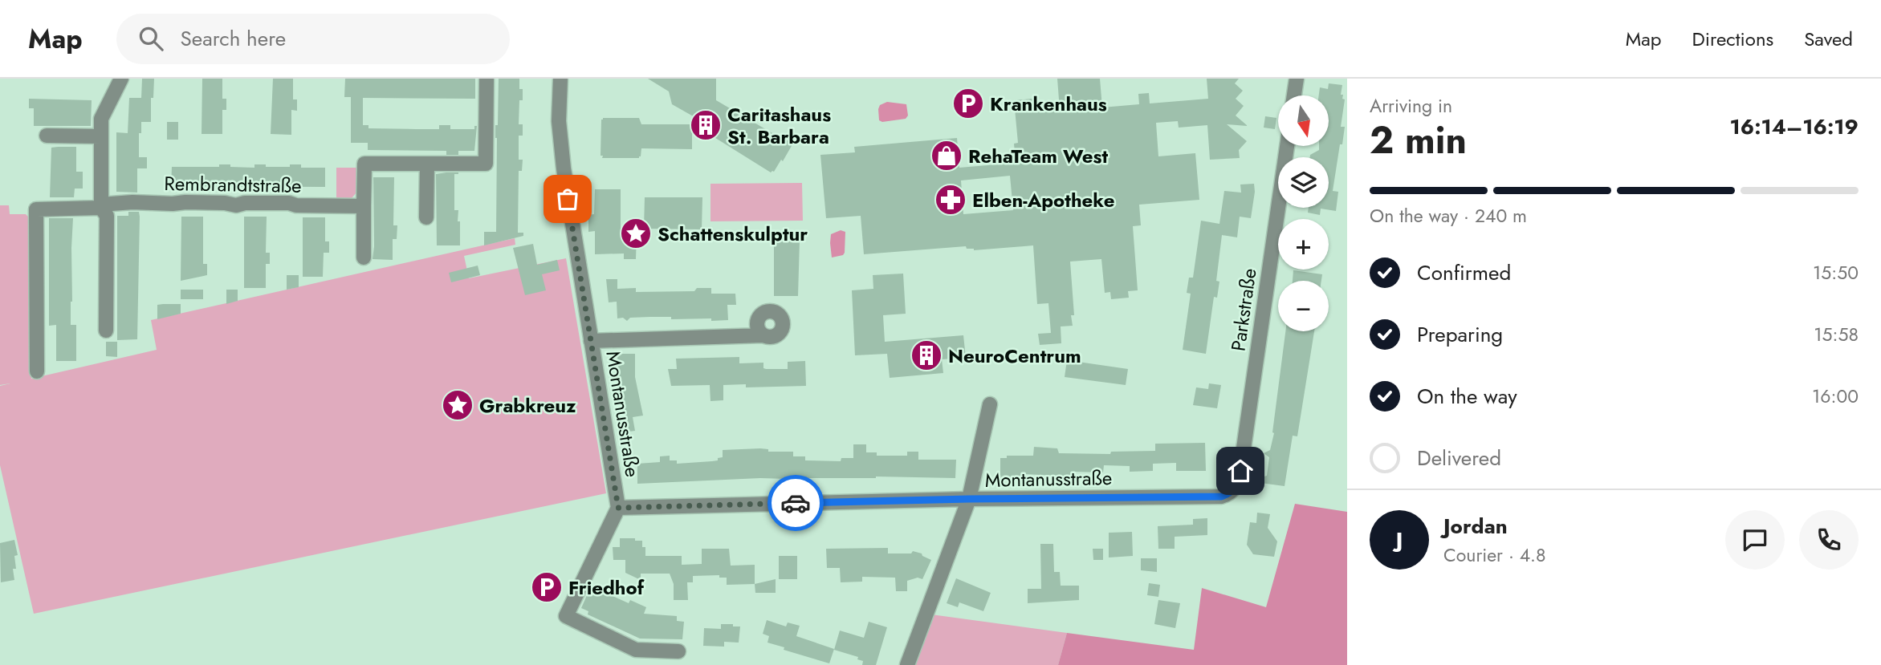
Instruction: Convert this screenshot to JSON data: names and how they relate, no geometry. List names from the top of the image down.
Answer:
{
  "streets": {
    "street": ["Rembrandtstraße", "Parkstraße", "Montanusstraße"]
  },
  "crossings": [
    ["Parkstraße", "Montanusstraße"]
  ],
  "places": {
    "parking": ["Krankenhaus", "Friedhof"],
    "building": ["Caritashaus St. Barbara", "NeuroCentrum"],
    "shop": ["RehaTeam West"],
    "pharmacy": ["Elben-Apotheke"],
    "place": ["Schattenskulptur", "Grabkreuz"]
  },
  "north": "bottom",
  "page": {
    "header": "Map",
    "search": "Search here",
    "nav": ["Map", "Directions", "Saved"],
    "heading": ["2 min", "Arriving in", "16:14–16:19"],
    "panel": ["Jordan", "Courier · 4.8"],
    "map_buttons": ["+", "−"],
    "bar": "On the way · 240 m",
    "list": [
      ["Confirmed", "15:50"],
      ["Preparing", "15:58"],
      ["On the way", "16:00"],
      "Delivered"
    ],
    "round": "J"
  }
}
